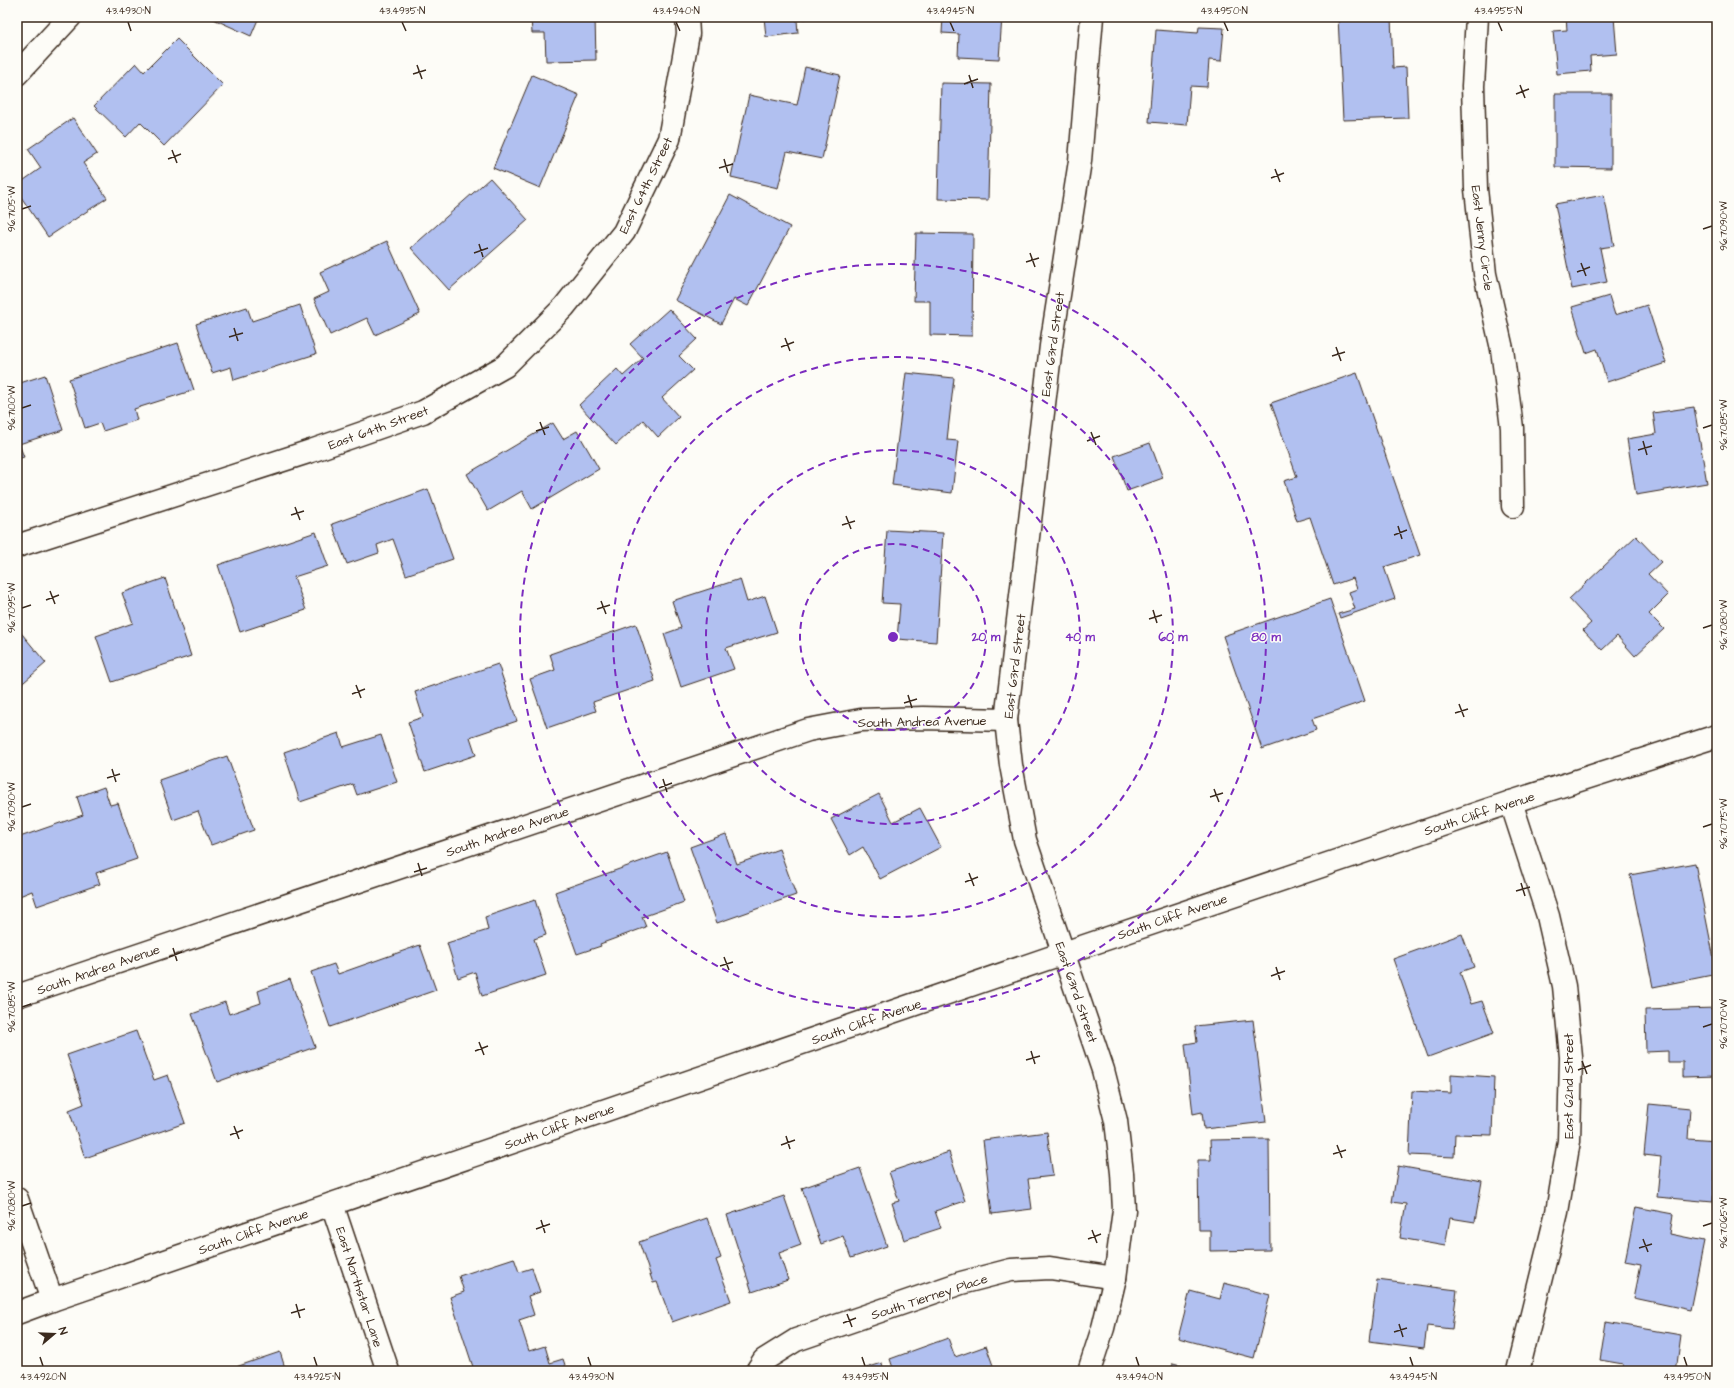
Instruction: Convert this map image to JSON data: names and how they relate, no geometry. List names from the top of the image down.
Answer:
{
  "streets": {
    "street": [
      "East 64th Street",
      "East Jenny Circle",
      "East 63rd Street",
      "South Andrea Avenue",
      "South Cliff Avenue",
      "East 62nd Street",
      "East Northstar Lane",
      "South Tierney Place"
    ]
  },
  "crossings": [
    ["East 63rd Street", "South Andrea Avenue"],
    ["East 63rd Street", "South Cliff Avenue"],
    ["East 63rd Street", "South Tierney Place"],
    ["South Cliff Avenue", "East 62nd Street"],
    ["South Cliff Avenue", "East Northstar Lane"]
  ],
  "north": "right",
  "coordinates": [
    "43.4930°N",
    "43.4935°N",
    "43.4940°N",
    "43.4945°N",
    "43.4950°N",
    "43.4955°N",
    "96.7105°W",
    "96.7090°W",
    "96.7100°W",
    "96.7085°W",
    "96.7095°W",
    "96.7080°W",
    "96.7075°W",
    "96.7070°W",
    "96.7065°W",
    "43.4920°N",
    "43.4925°N"
  ],
  "rings": [
    "20 m",
    "40 m",
    "60 m",
    "80 m"
  ]
}
